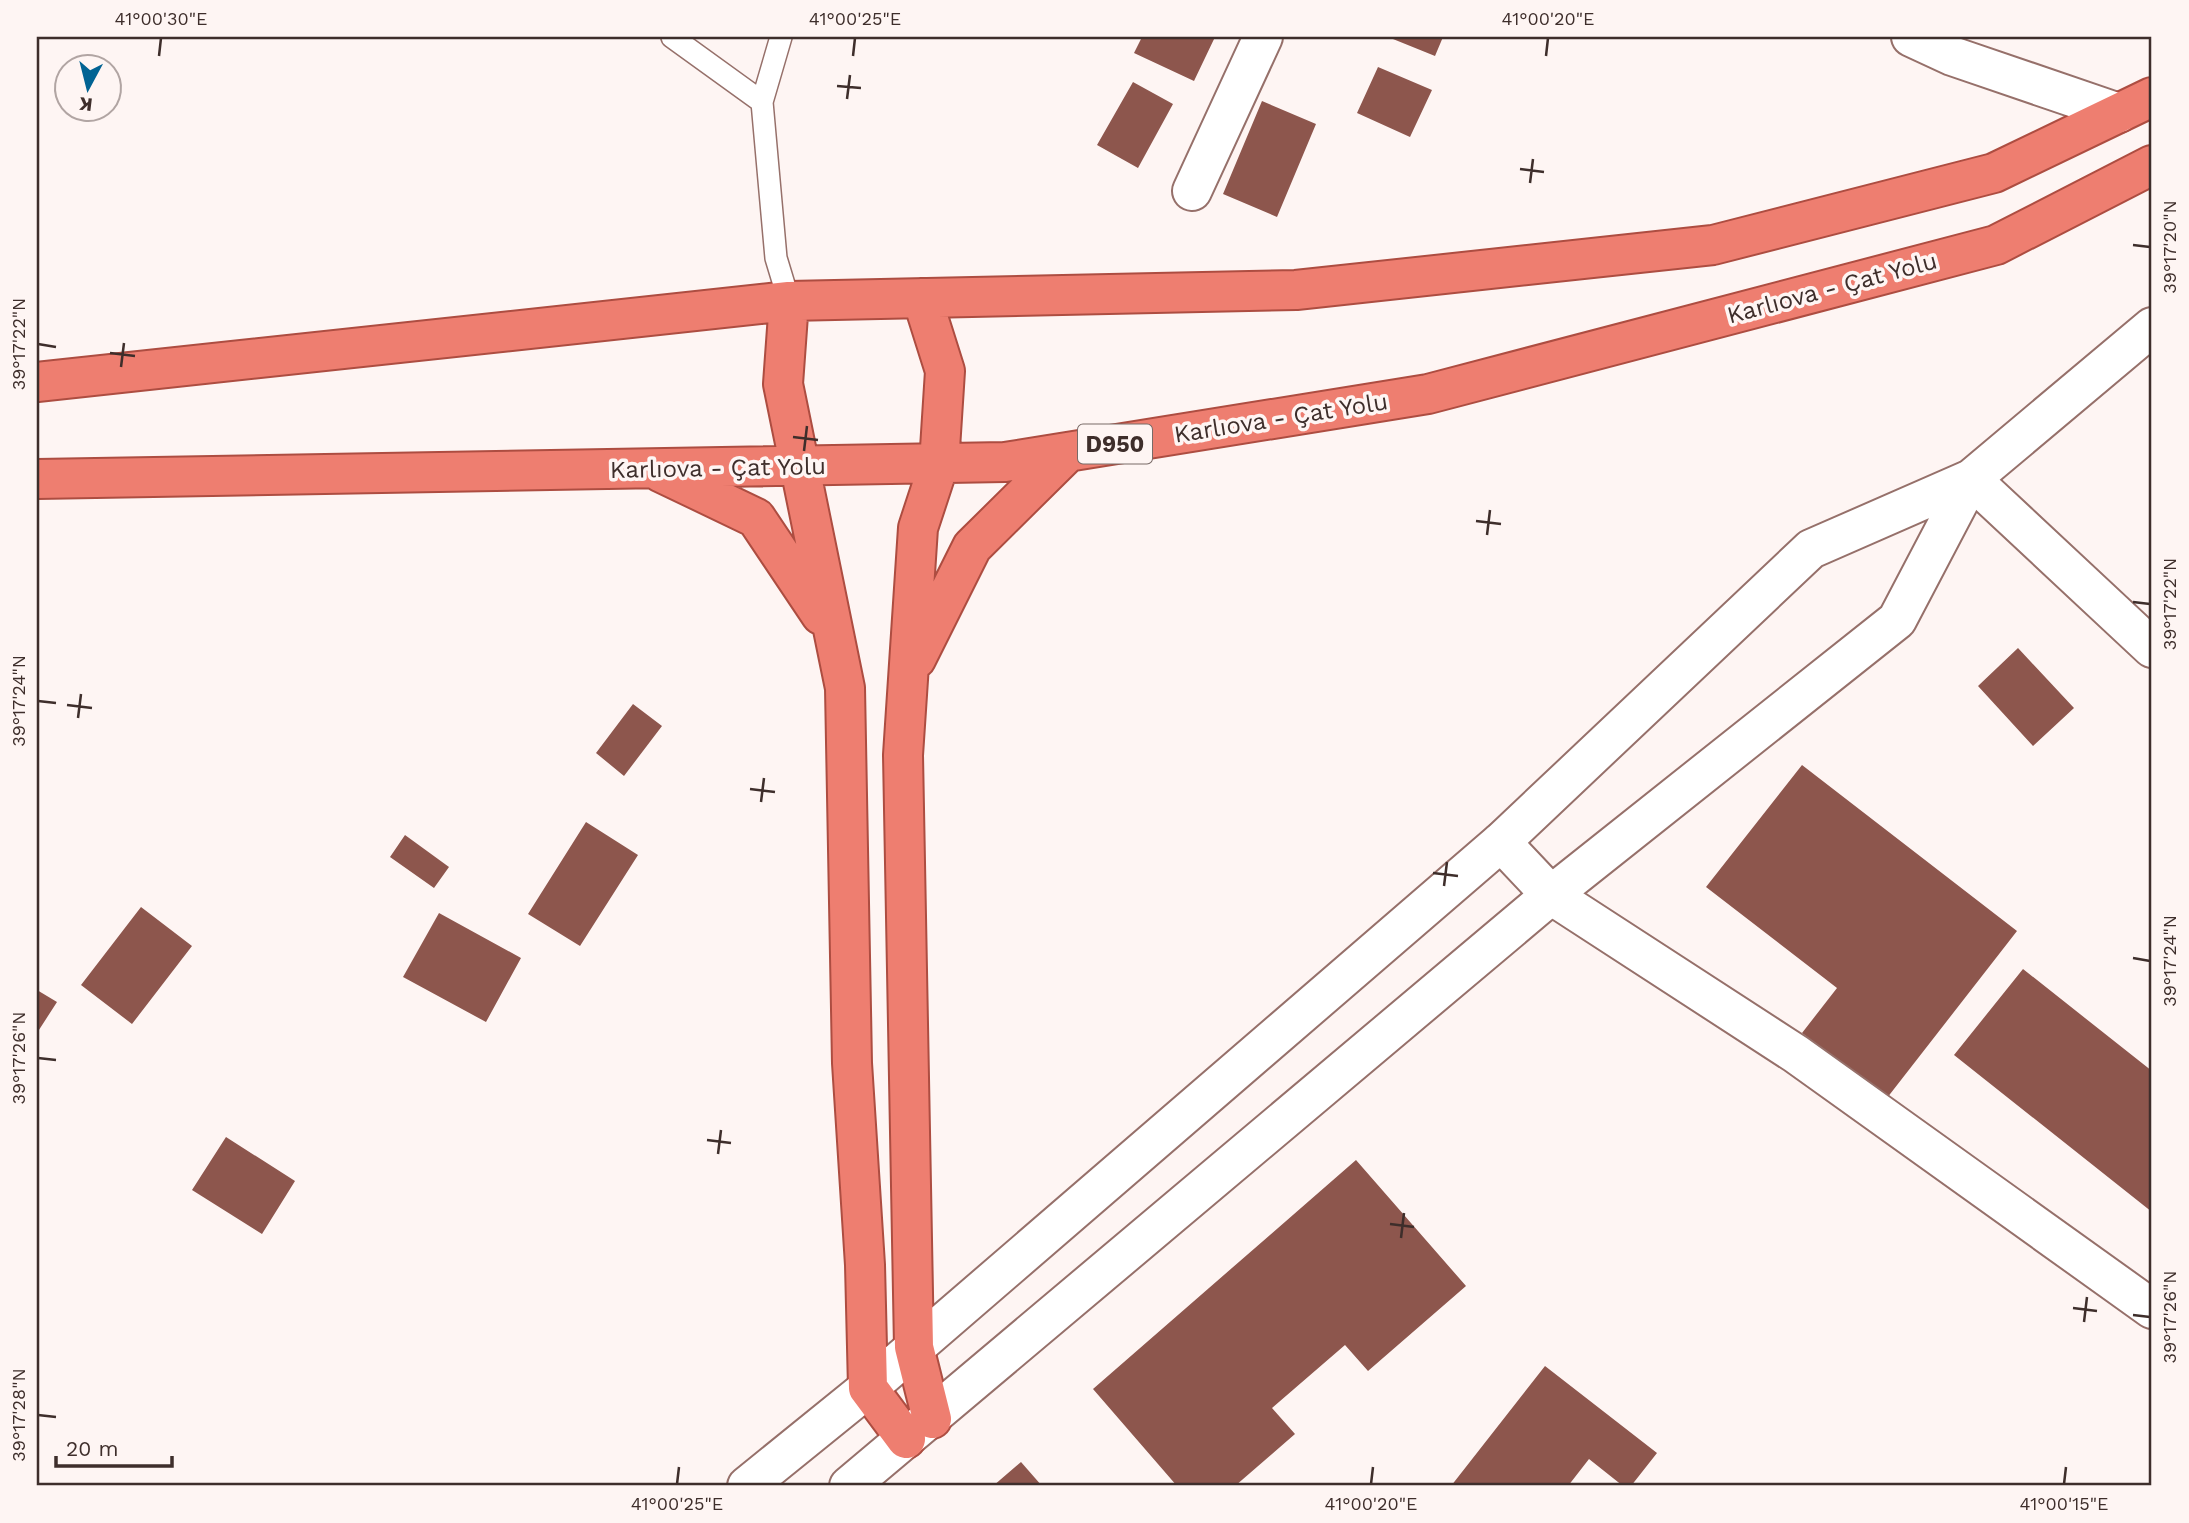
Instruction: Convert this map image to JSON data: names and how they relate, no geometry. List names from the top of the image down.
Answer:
{
  "streets": {
    "highway": ["Karlıova - Çat Yolu", "D950"]
  },
  "scale_bar": "20 m",
  "north": "bottom",
  "coordinates": [
    "41°00'30\"E",
    "41°00'25\"E",
    "41°00'20\"E",
    "39°17'20\"N",
    "39°17'22\"N",
    "39°17'24\"N",
    "39°17'26\"N",
    "39°17'28\"N",
    "41°00'15\"E"
  ]
}
